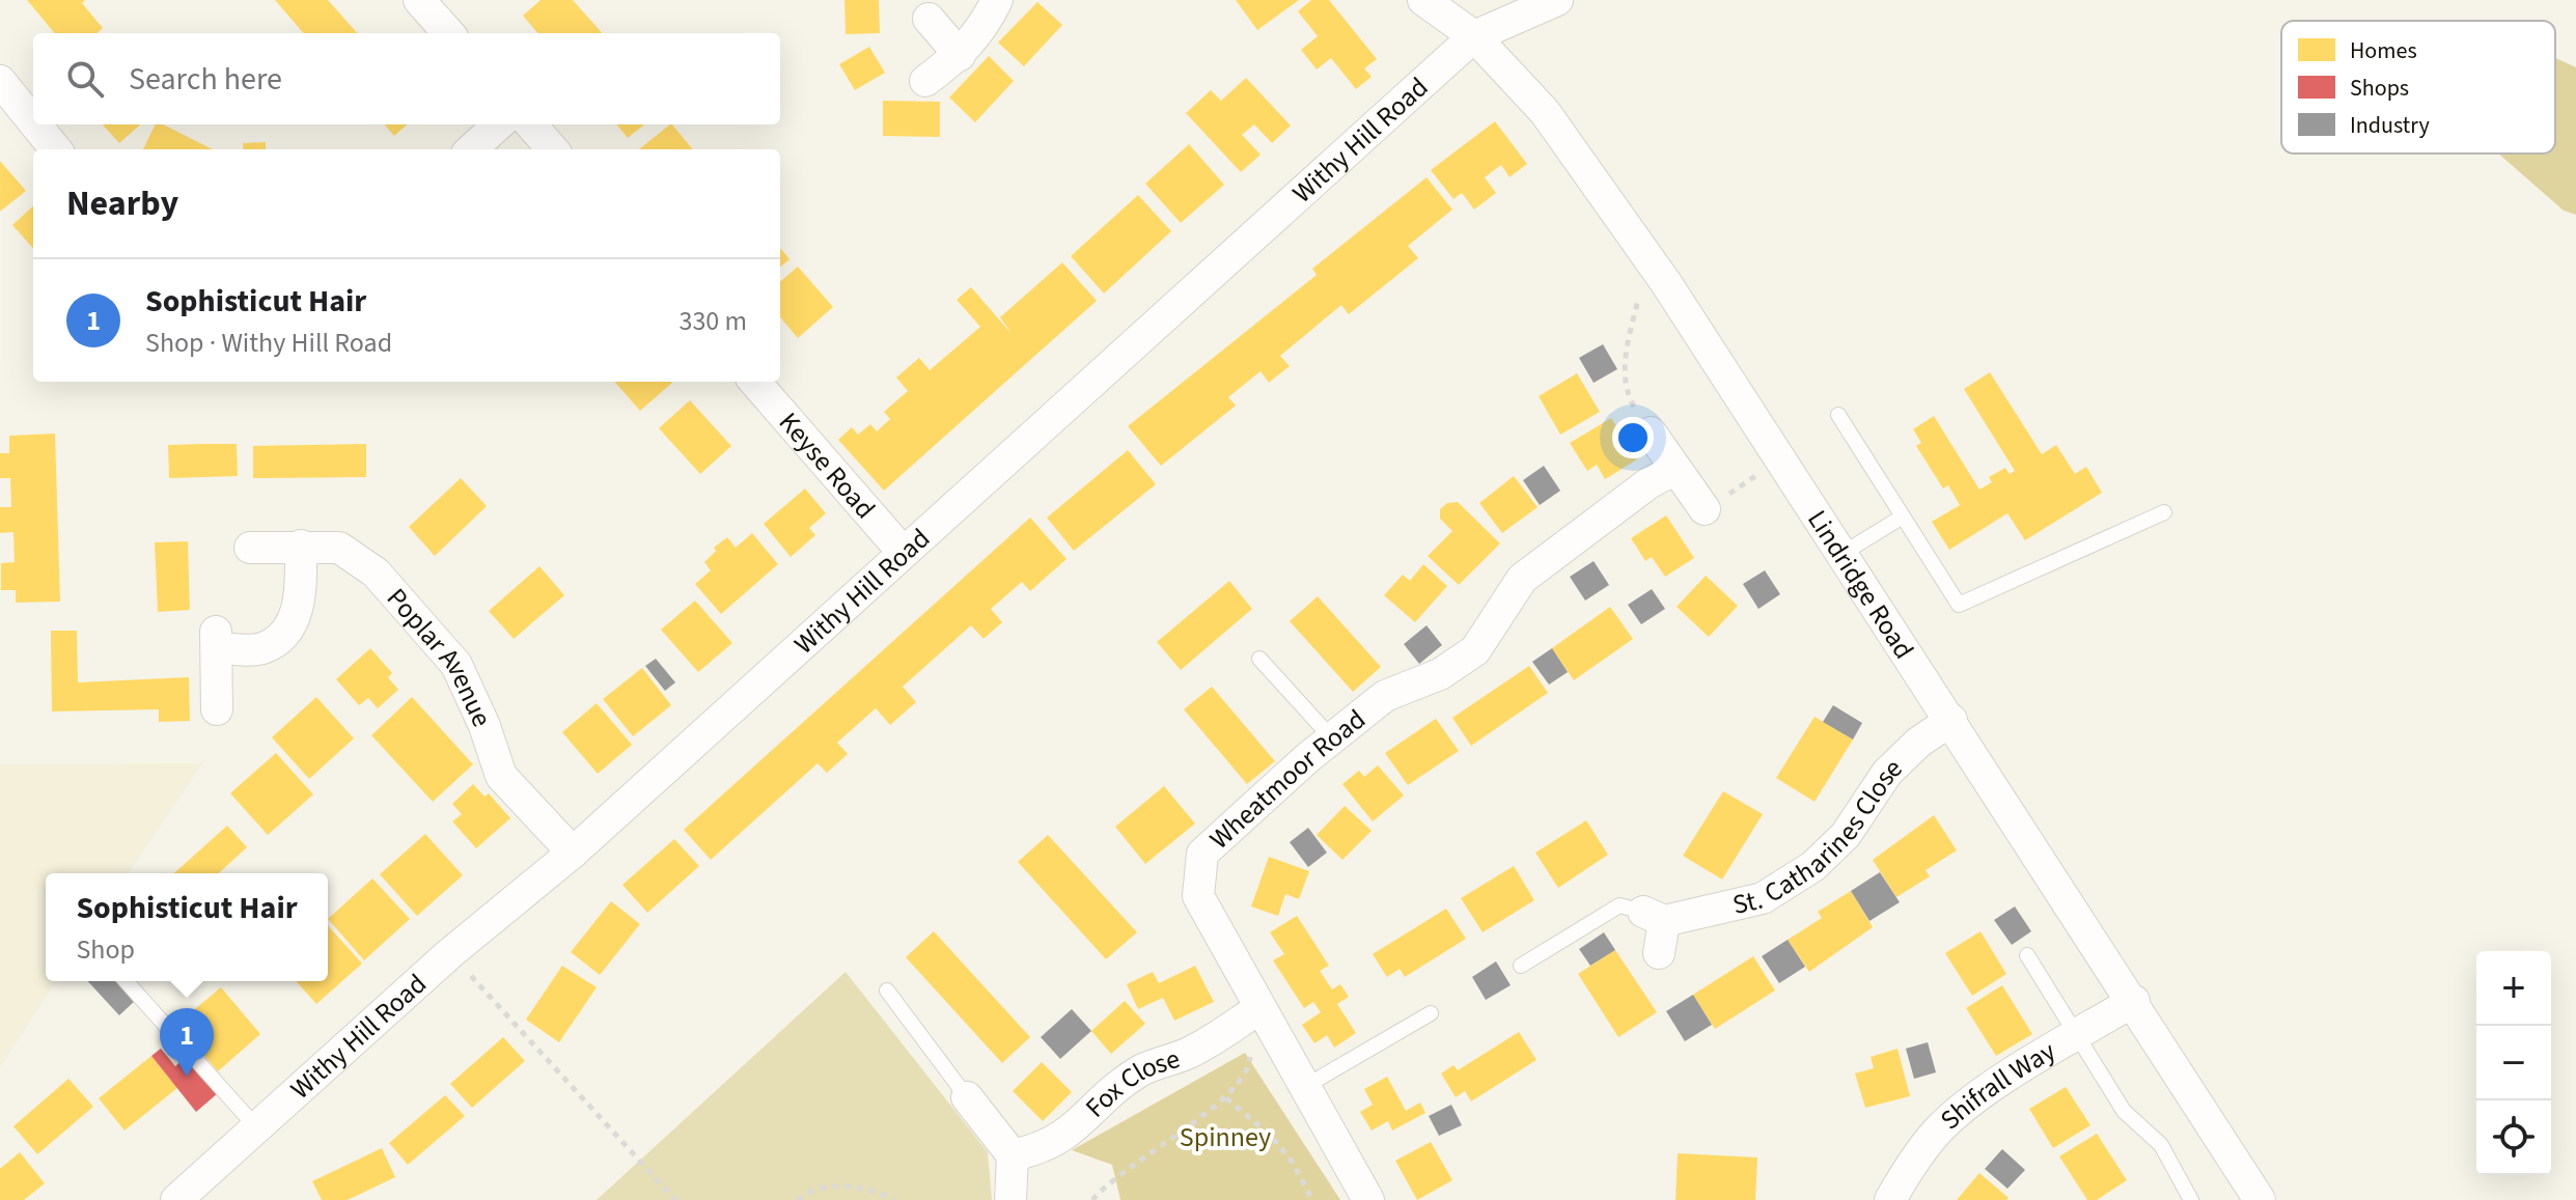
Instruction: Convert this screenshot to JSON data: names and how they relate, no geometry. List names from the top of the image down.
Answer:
{
  "streets": {
    "street": [
      "Withy Hill Road",
      "Keyse Road",
      "Lindridge Road",
      "Poplar Avenue",
      "Wheatmoor Road",
      "St. Catharines Close",
      "Fox Close",
      "Shifrall Way"
    ]
  },
  "crossings": [
    ["Withy Hill Road", "Keyse Road"],
    ["Withy Hill Road", "Lindridge Road"],
    ["Withy Hill Road", "Poplar Avenue"],
    ["Lindridge Road", "St. Catharines Close"],
    ["Lindridge Road", "Shifrall Way"],
    ["Wheatmoor Road", "Fox Close"]
  ],
  "parks": ["Spinney"],
  "legend": ["Homes", "Shops", "Industry"],
  "page": {
    "search": "Search here",
    "heading": "Nearby",
    "list": [
      {
        "mark": "1",
        "name": "Sophisticut Hair",
        "note": "Shop · Withy Hill Road",
        "value": "330 m"
      }
    ],
    "popup": ["Sophisticut Hair", "Shop"],
    "map_buttons": ["+", "−"],
    "pins": "1"
  }
}
